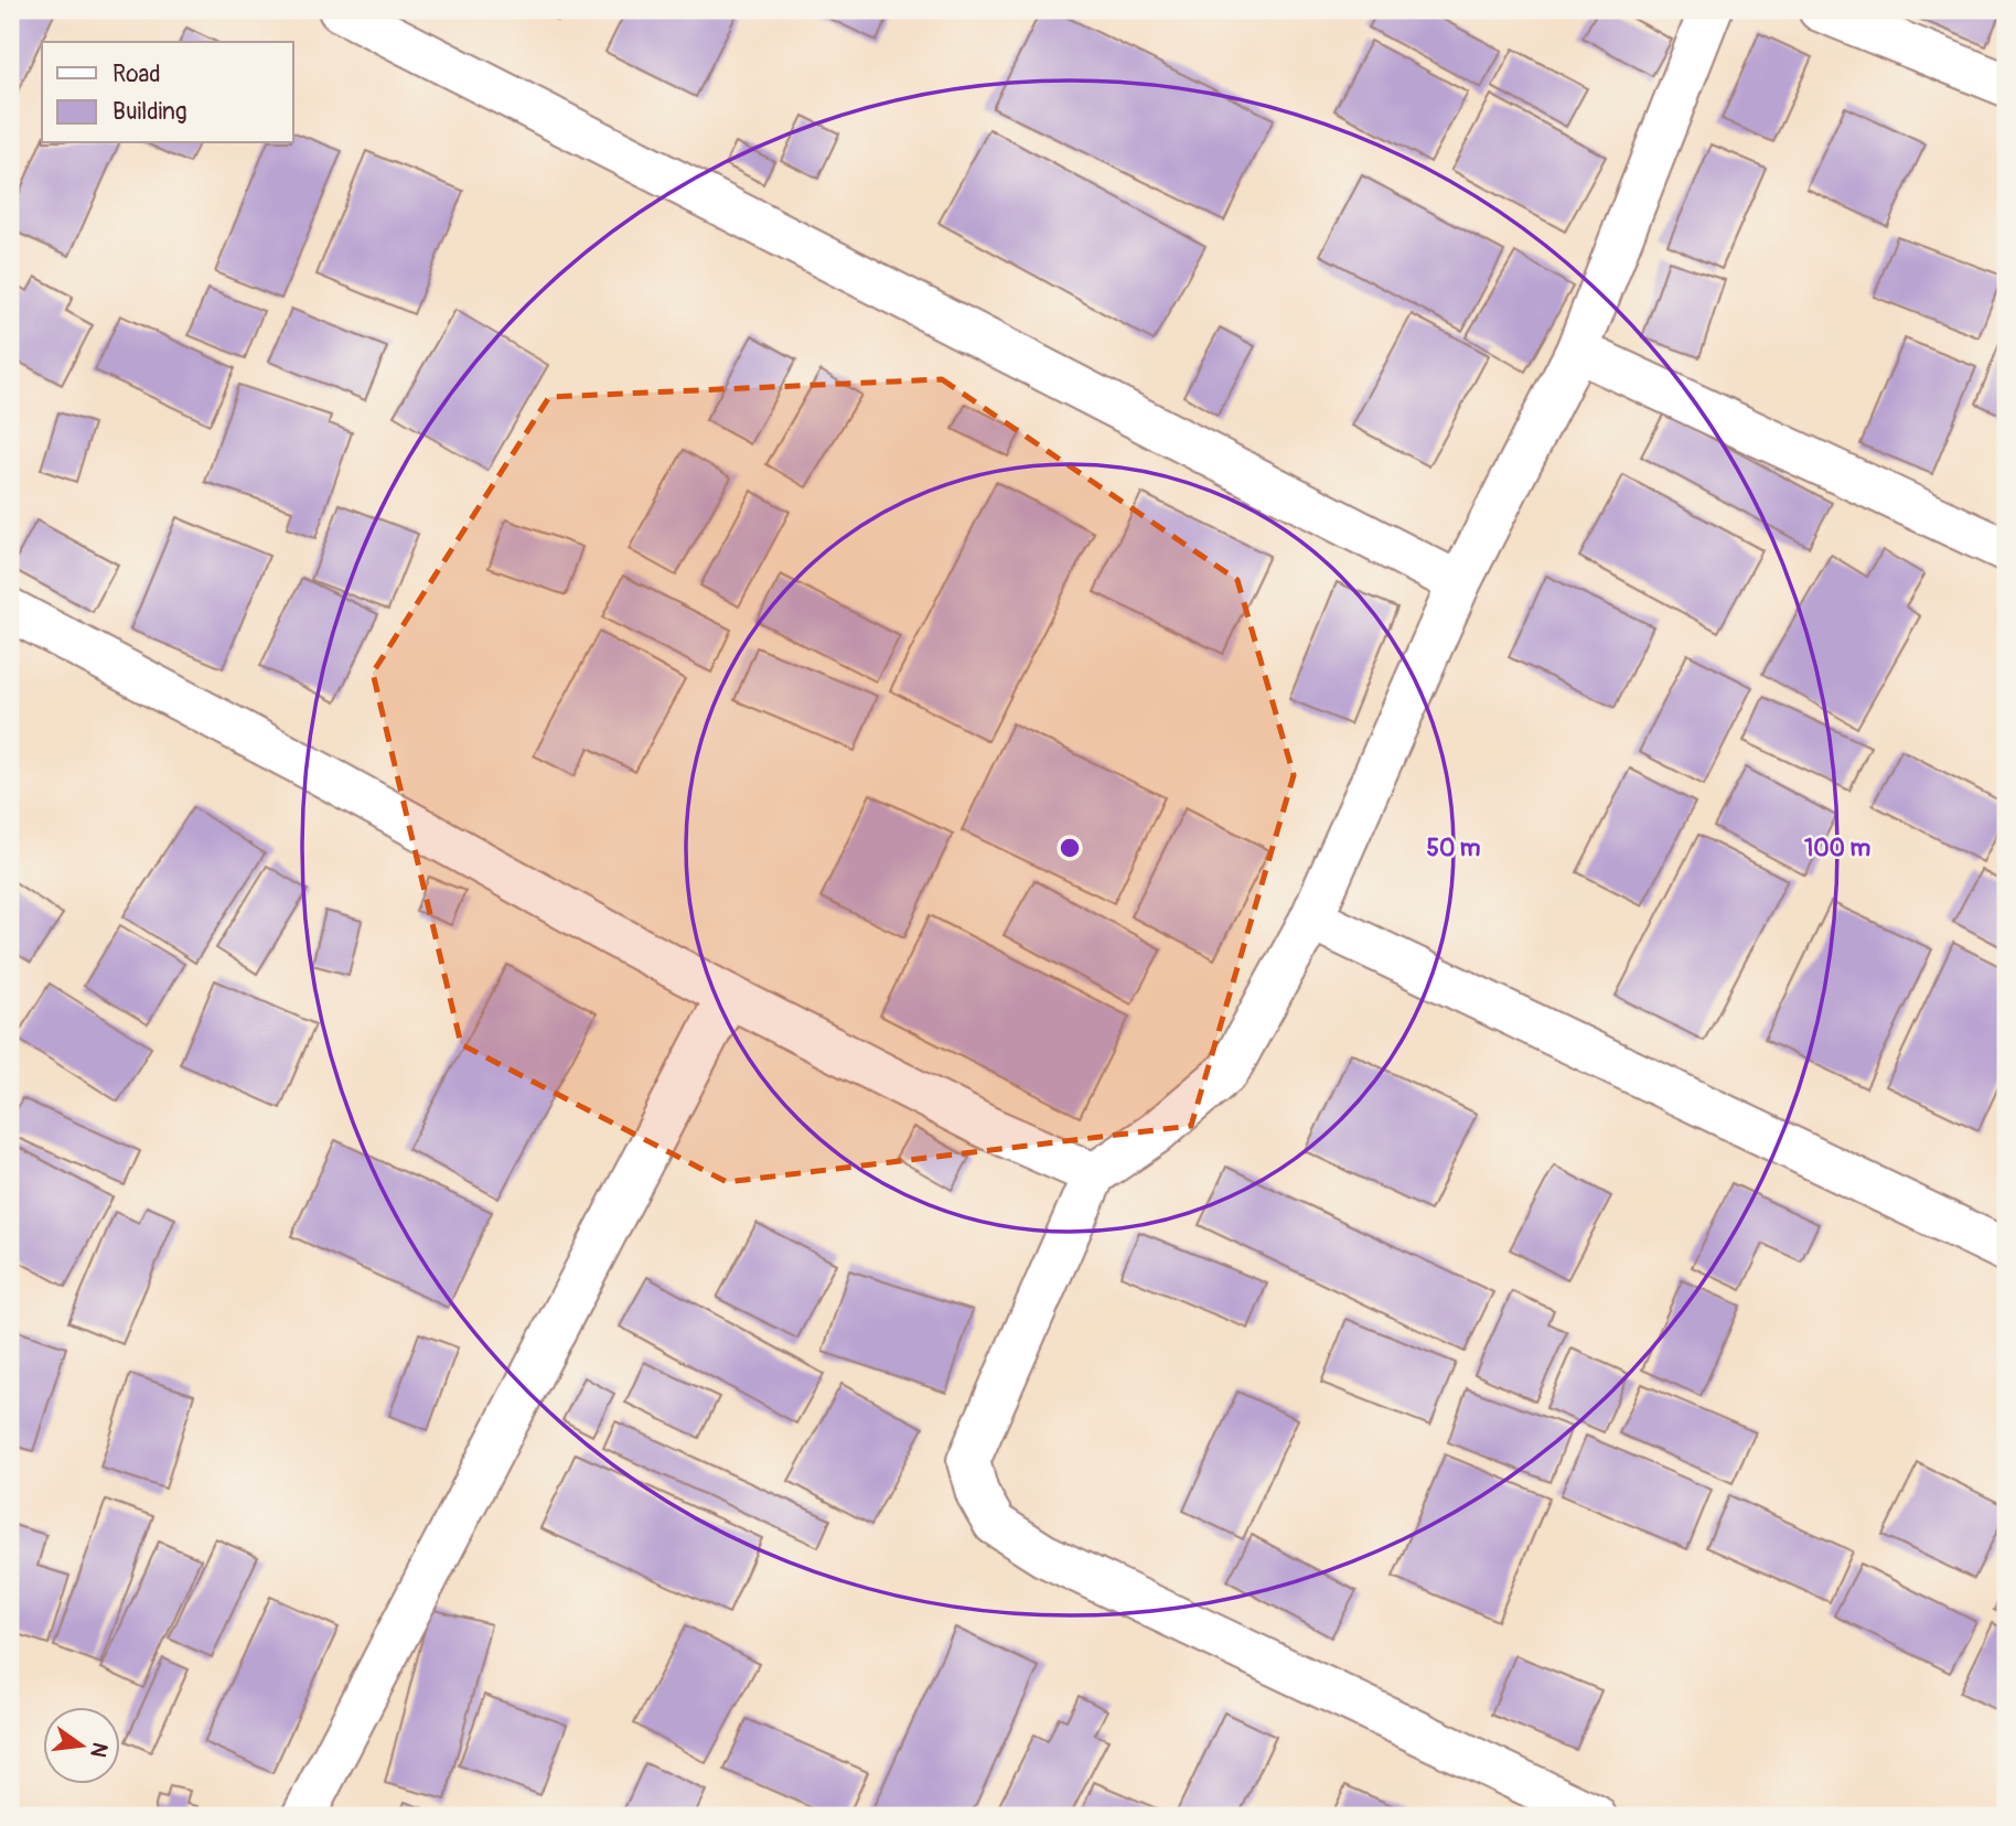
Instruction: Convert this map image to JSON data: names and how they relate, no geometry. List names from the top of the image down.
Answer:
{
  "legend": ["Road", "Building"],
  "north": "right",
  "rings": ["50 m", "100 m"]
}
